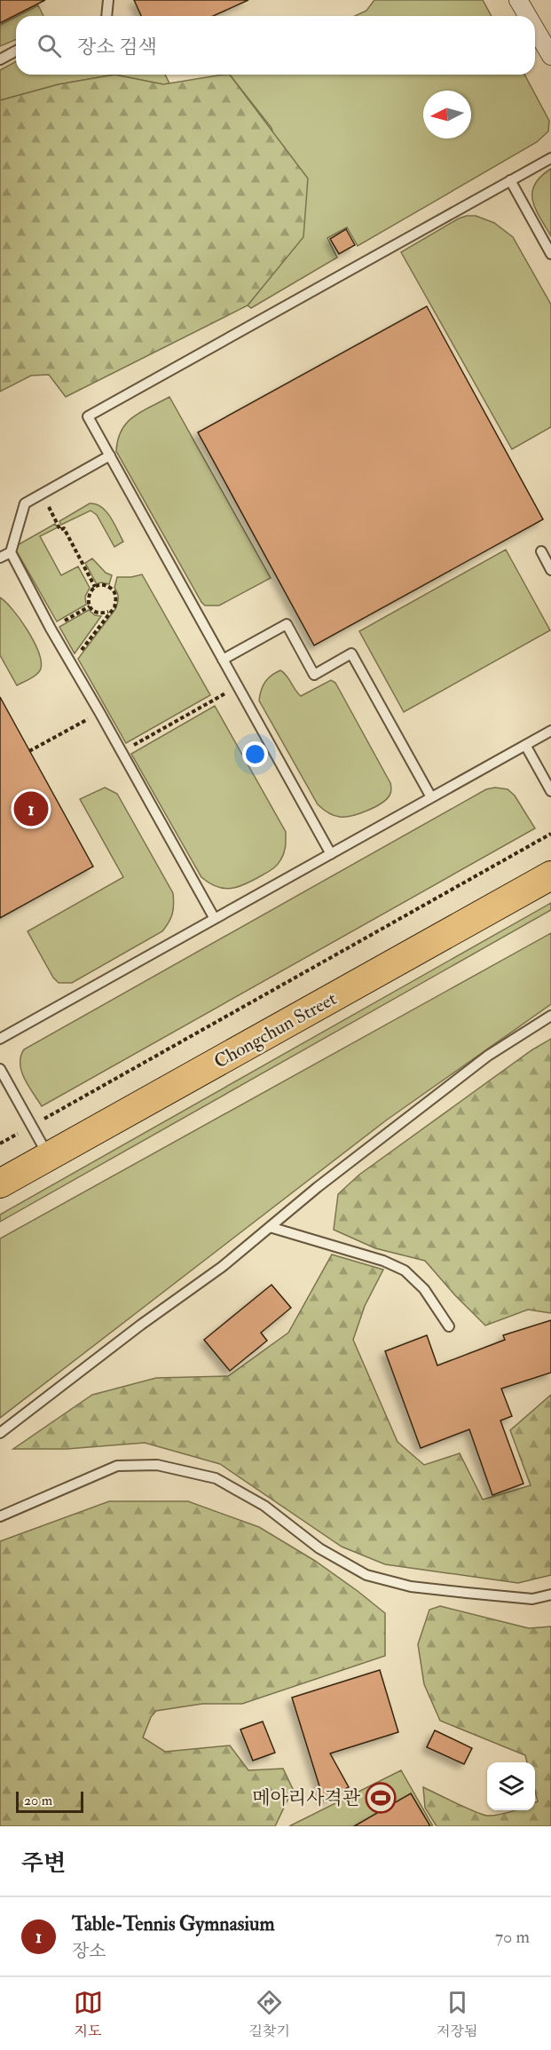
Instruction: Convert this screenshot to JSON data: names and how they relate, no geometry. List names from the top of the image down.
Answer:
{
  "streets": {
    "main road": ["Chongchun Street"]
  },
  "places": {
    "sports": ["메아리사격관"]
  },
  "scale_bar": "20 m",
  "north": "left",
  "page": {
    "search": "장소 검색",
    "pins": "1",
    "scale": "20 m",
    "heading": "주변",
    "list": [
      {
        "mark": "1",
        "name": "Table-Tennis Gymnasium",
        "note": "장소",
        "value": "70 m"
      }
    ],
    "nav": ["지도", "길찾기", "저장됨"]
  }
}
